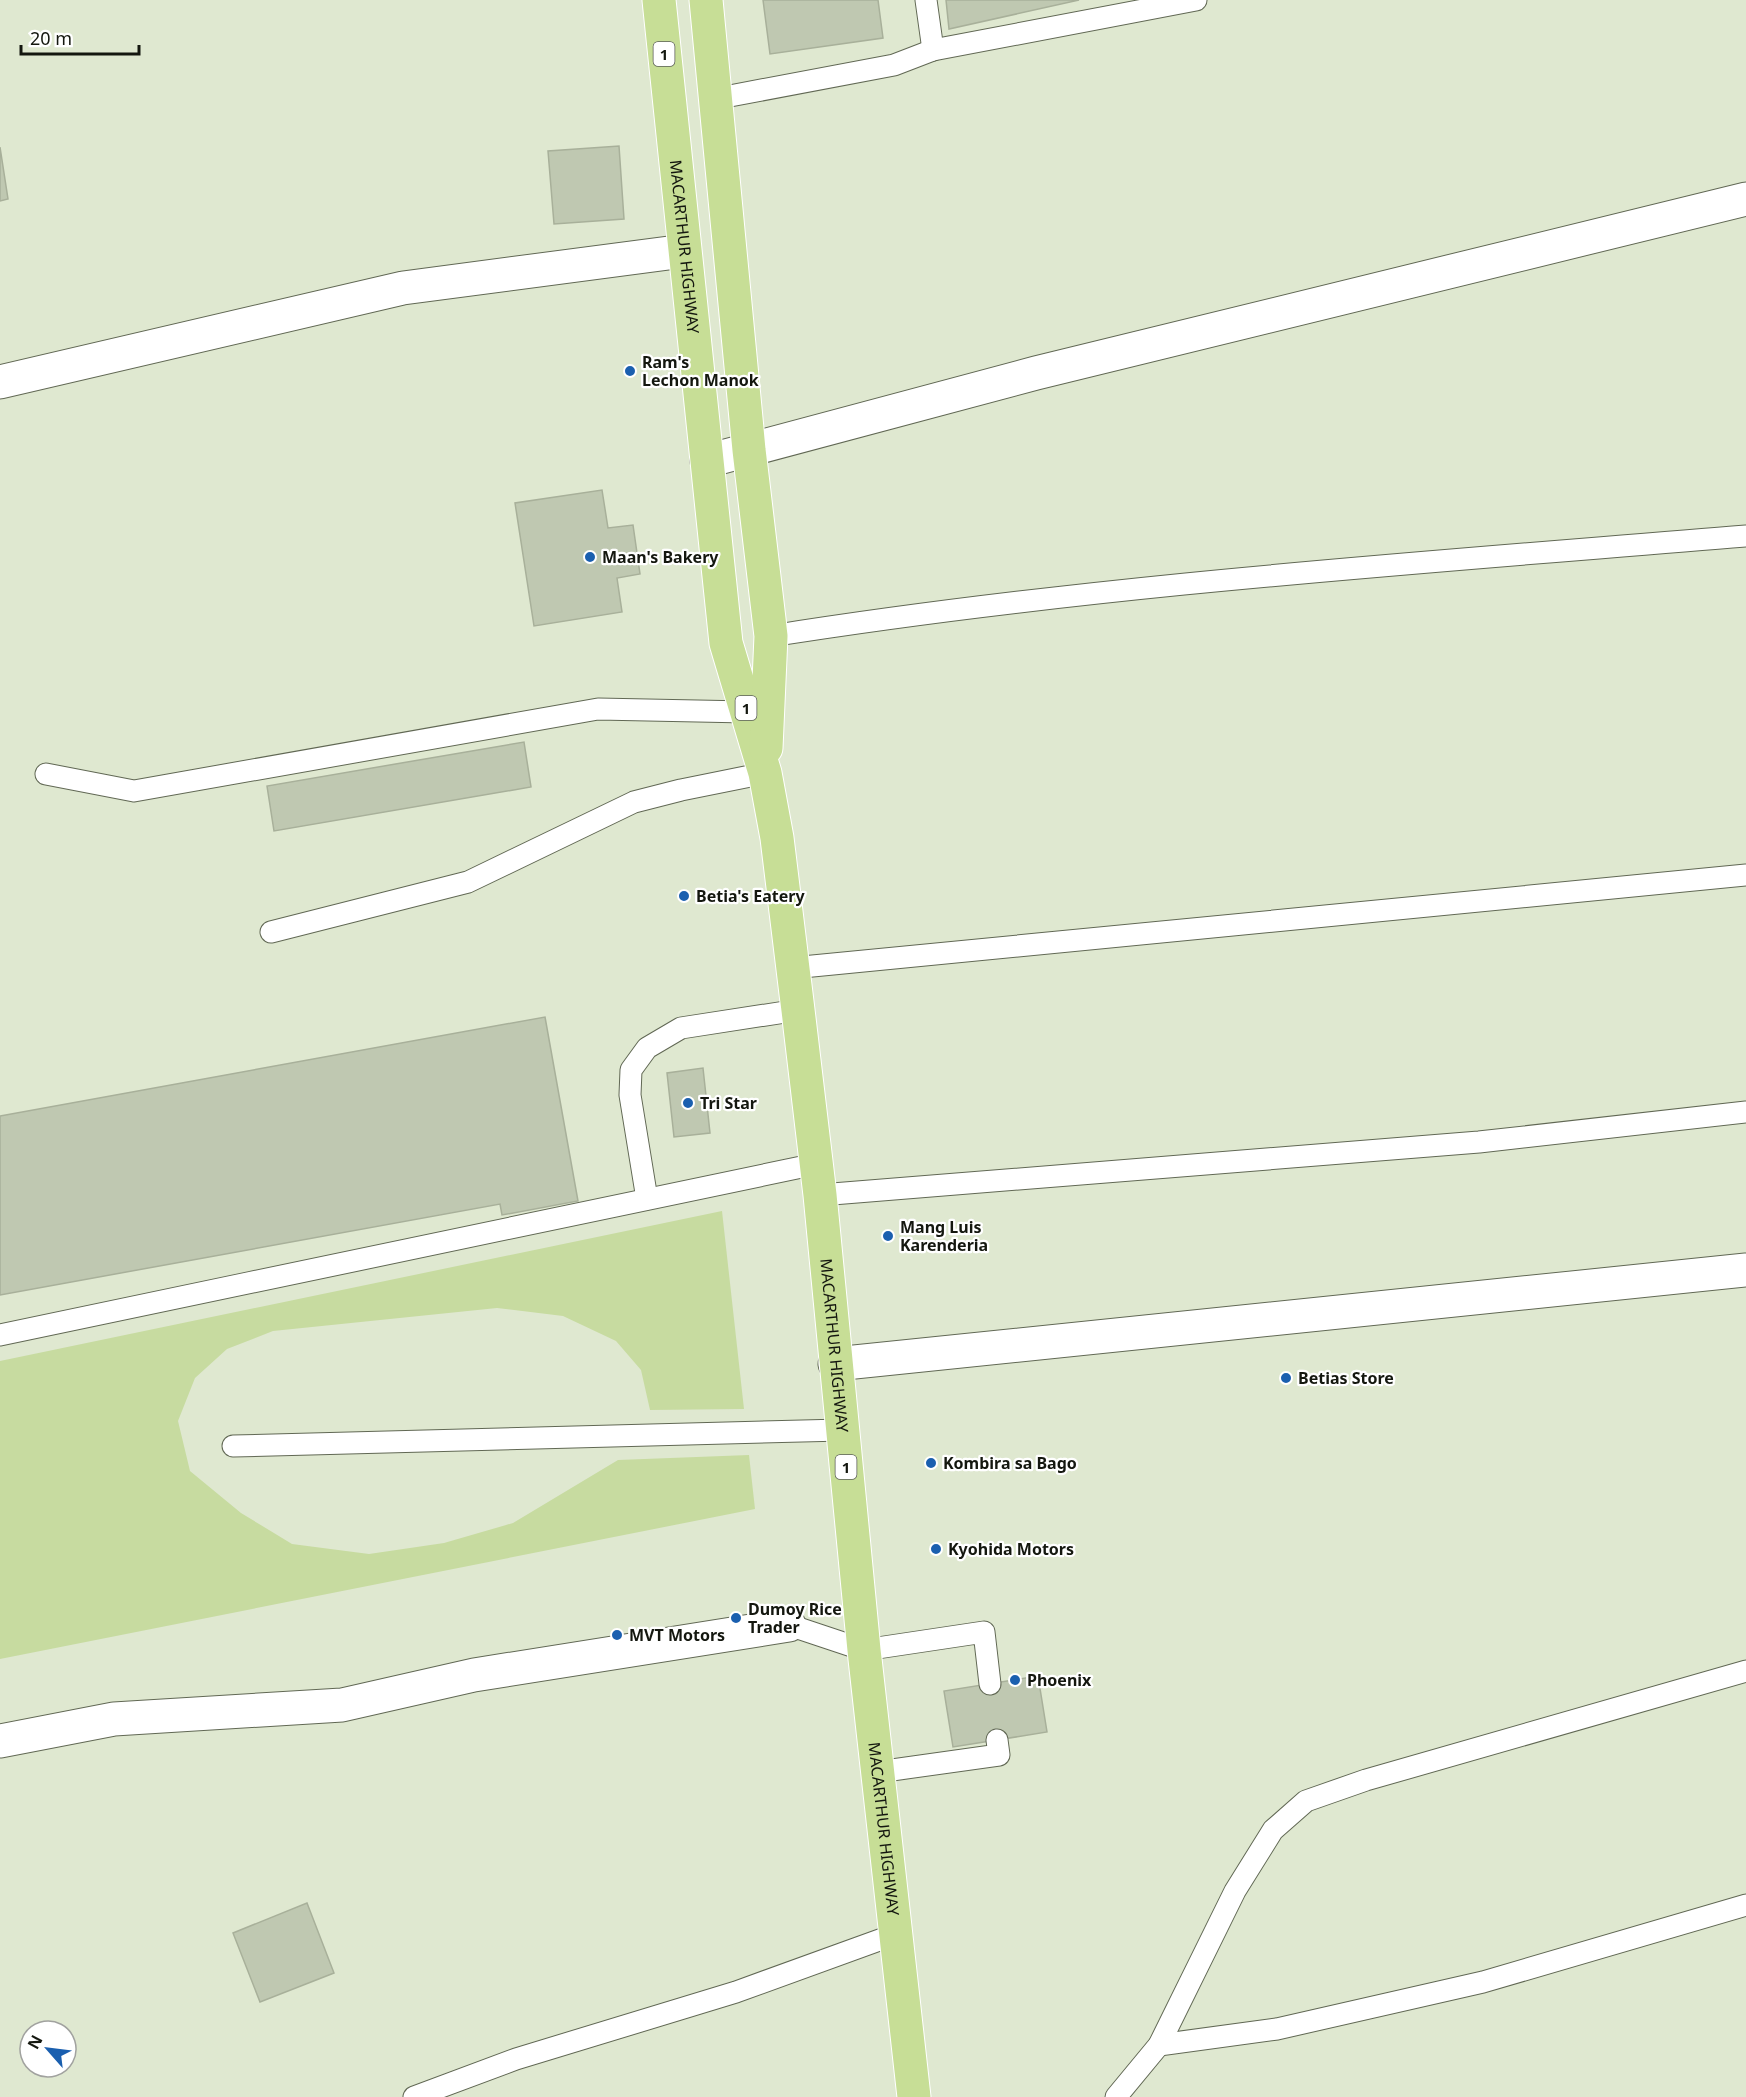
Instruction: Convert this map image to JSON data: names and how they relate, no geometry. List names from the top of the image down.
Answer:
{
  "streets": {
    "highway": ["1", "MACARTHUR HIGHWAY"]
  },
  "places": [
    "Ram's Lechon Manok",
    "Maan's Bakery",
    "Betia's Eatery",
    "Tri Star",
    "Mang Luis Karenderia",
    "Betias Store",
    "Kombira sa Bago",
    "Kyohida Motors",
    "Dumoy Rice Trader",
    "MVT Motors",
    "Phoenix"
  ],
  "scale_bar": "20 m",
  "north": "top left"
}
